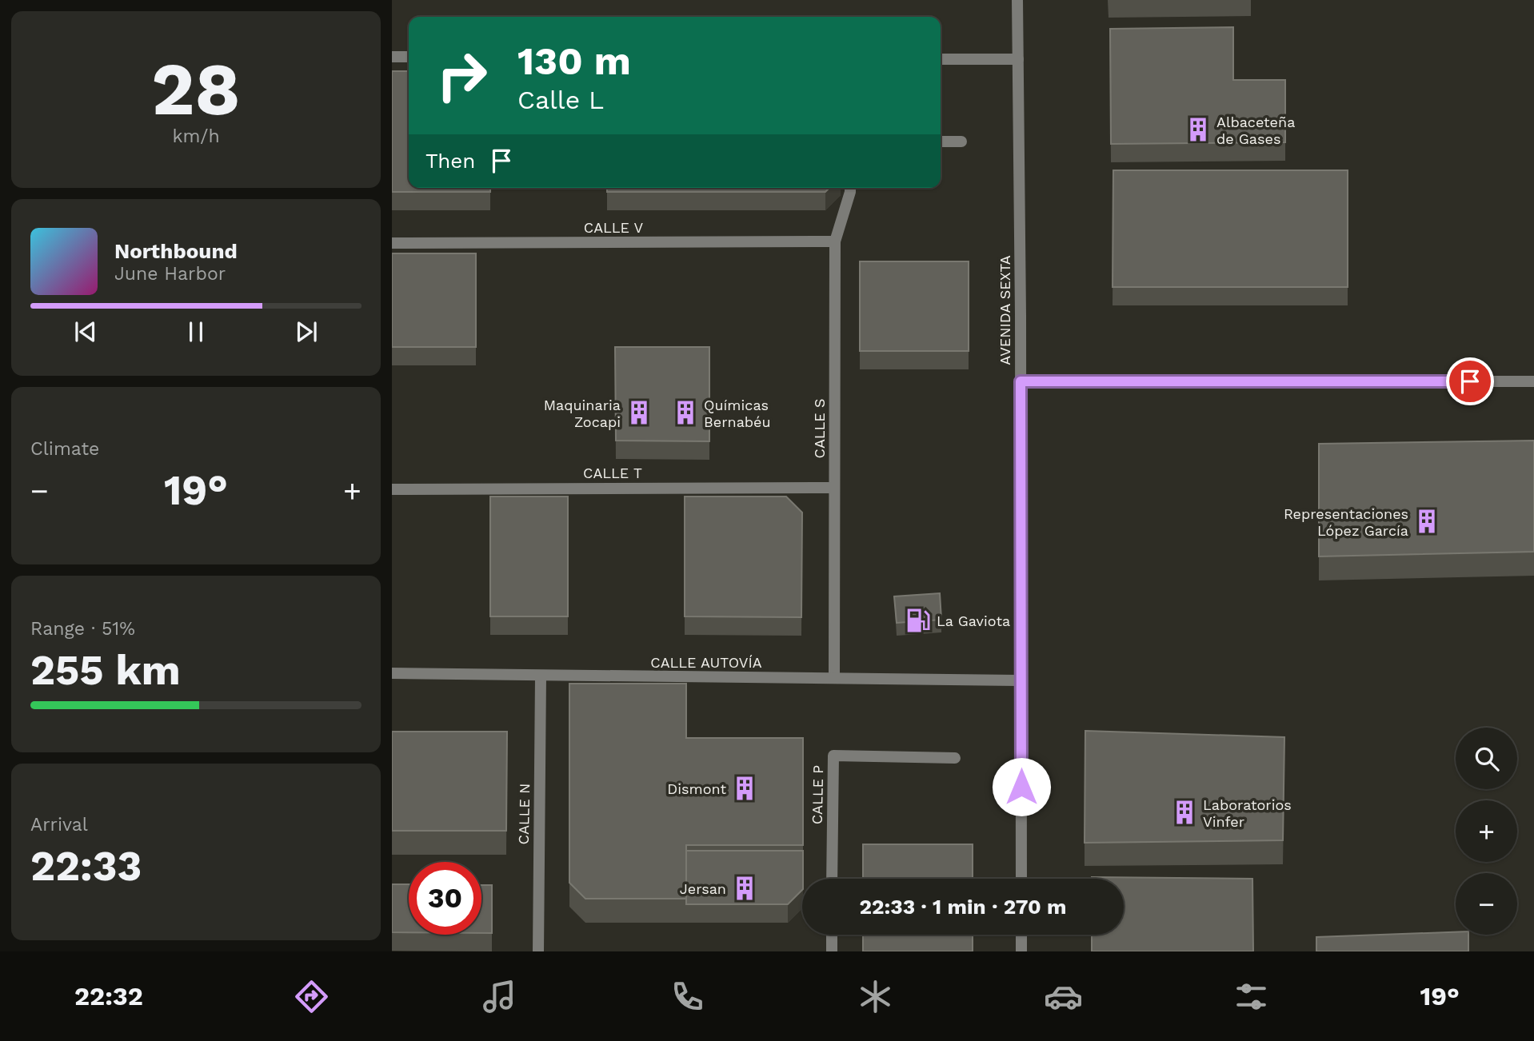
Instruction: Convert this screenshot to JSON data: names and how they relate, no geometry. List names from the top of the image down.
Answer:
{
  "streets": {
    "street": [
      "CALLE V",
      "AVENIDA SEXTA",
      "CALLE S",
      "CALLE T",
      "CALLE AUTOVÍA",
      "CALLE P",
      "CALLE N"
    ]
  },
  "crossings": [
    ["CALLE V", "CALLE S"],
    ["AVENIDA SEXTA", "CALLE AUTOVÍA"],
    ["CALLE S", "CALLE T"],
    ["CALLE S", "CALLE AUTOVÍA"],
    ["CALLE AUTOVÍA", "CALLE N"]
  ],
  "places": {
    "building": [
      "Albaceteña de Gases",
      "Maquinaria Zocapi",
      "Químicas Bernabéu",
      "Representaciones López García",
      "Dismont",
      "Laboratorios Vinfer",
      "Jersan"
    ],
    "fuel station": ["La Gaviota"]
  },
  "page": {
    "tile": [
      ["28", "km/h"],
      "Climate",
      ["Range · 51%", "255 km"],
      ["Arrival", "22:33"]
    ],
    "turn": ["130 m", "Calle L"],
    "then": "Then",
    "song": ["Northbound", "June Harbor"],
    "heat": ["−", "19°", "+"],
    "map_buttons": ["+", "−"],
    "limit": "30",
    "trip": "22:33 · 1 min · 270 m",
    "tabs": ["22:32", "19°"]
  }
}
